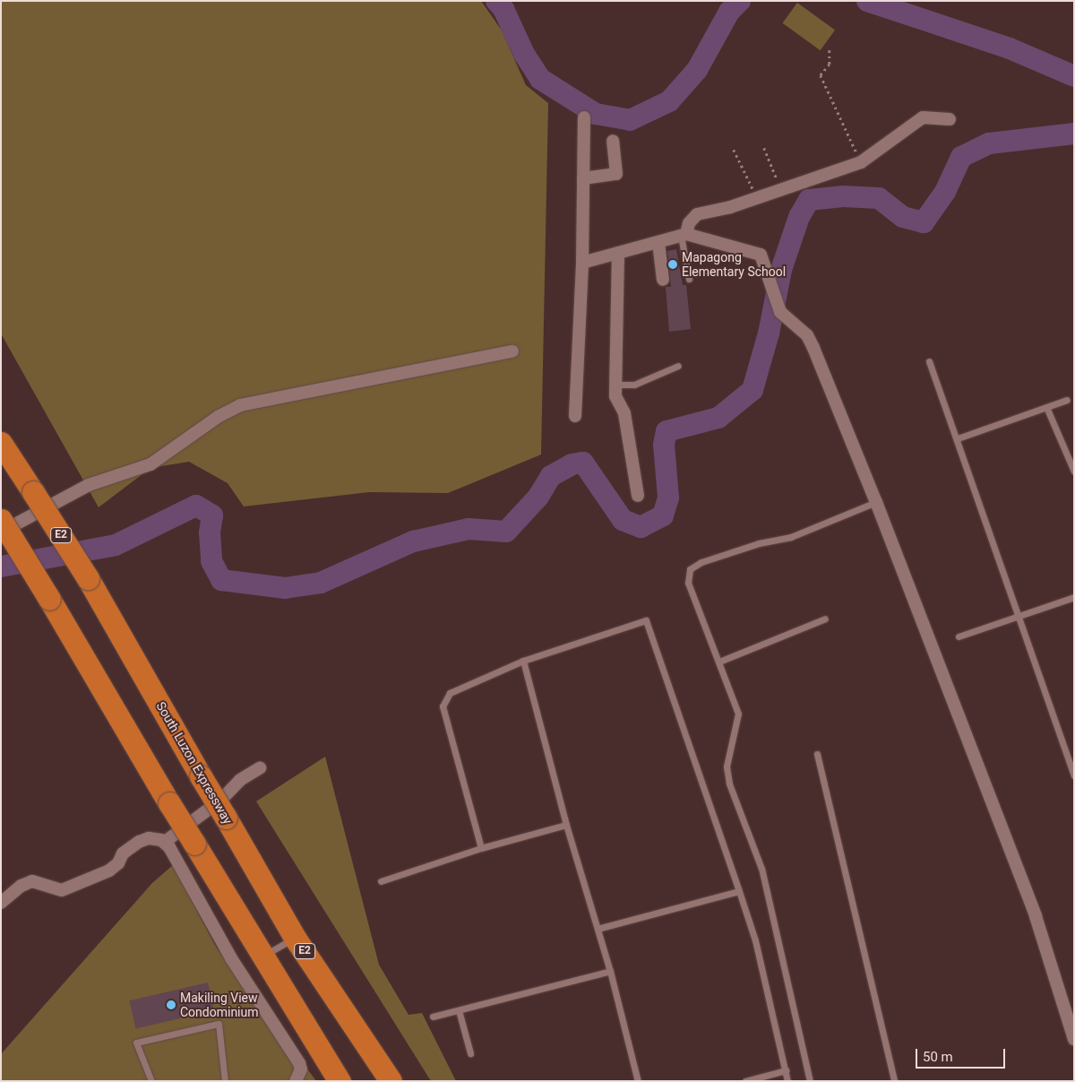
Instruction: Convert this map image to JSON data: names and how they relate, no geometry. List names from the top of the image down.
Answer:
{
  "streets": {
    "highway": ["E2", "South Luzon Expressway"]
  },
  "places": ["Mapagong Elementary School", "Makiling View Condominium"],
  "scale_bar": "50 m"
}
